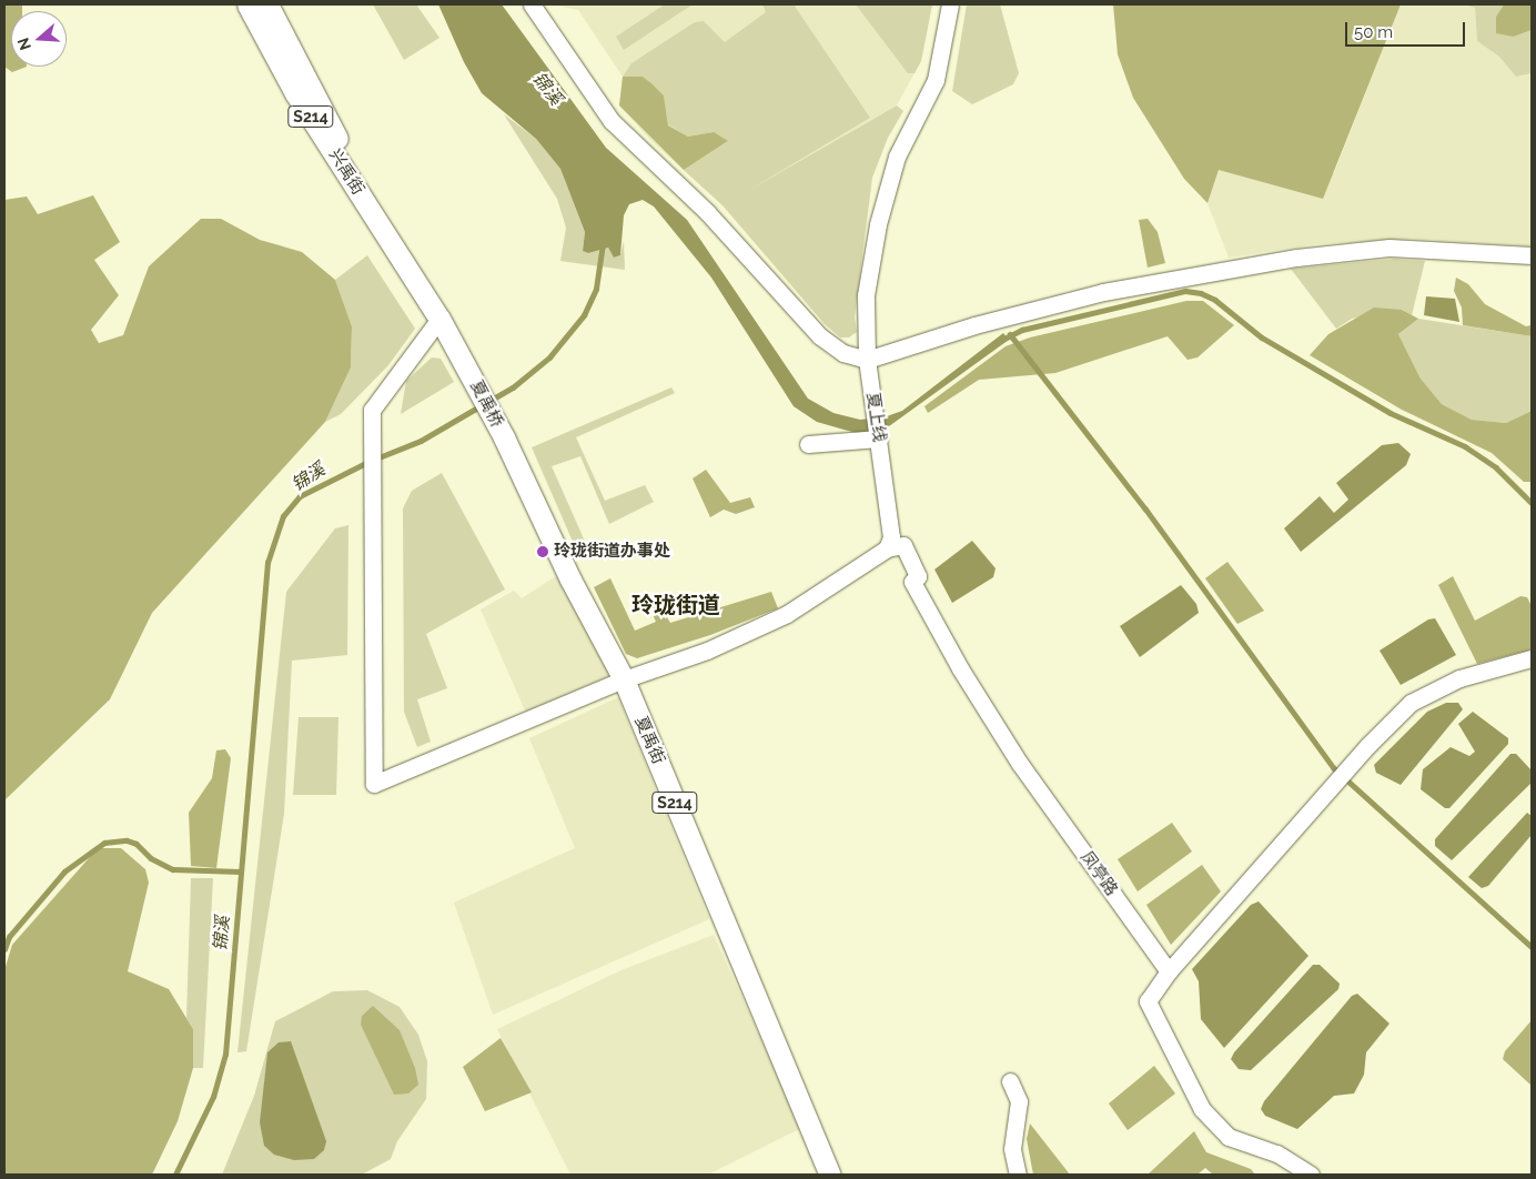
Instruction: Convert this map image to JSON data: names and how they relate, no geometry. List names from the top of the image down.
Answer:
{
  "streets": {
    "main road": [
      "S214",
      "兴禹街",
      "夏禹桥",
      "夏禹街"
    ],
    "street": ["夏上线", "凤亭路"]
  },
  "crossings": [
    ["兴禹街", "夏禹桥"],
    ["夏禹桥", "夏禹街"],
    ["夏上线", "凤亭路"]
  ],
  "districts": ["玲珑街道"],
  "water": ["锦溪"],
  "places": ["玲珑街道办事处"],
  "scale_bar": "50 m",
  "north": "left"
}
